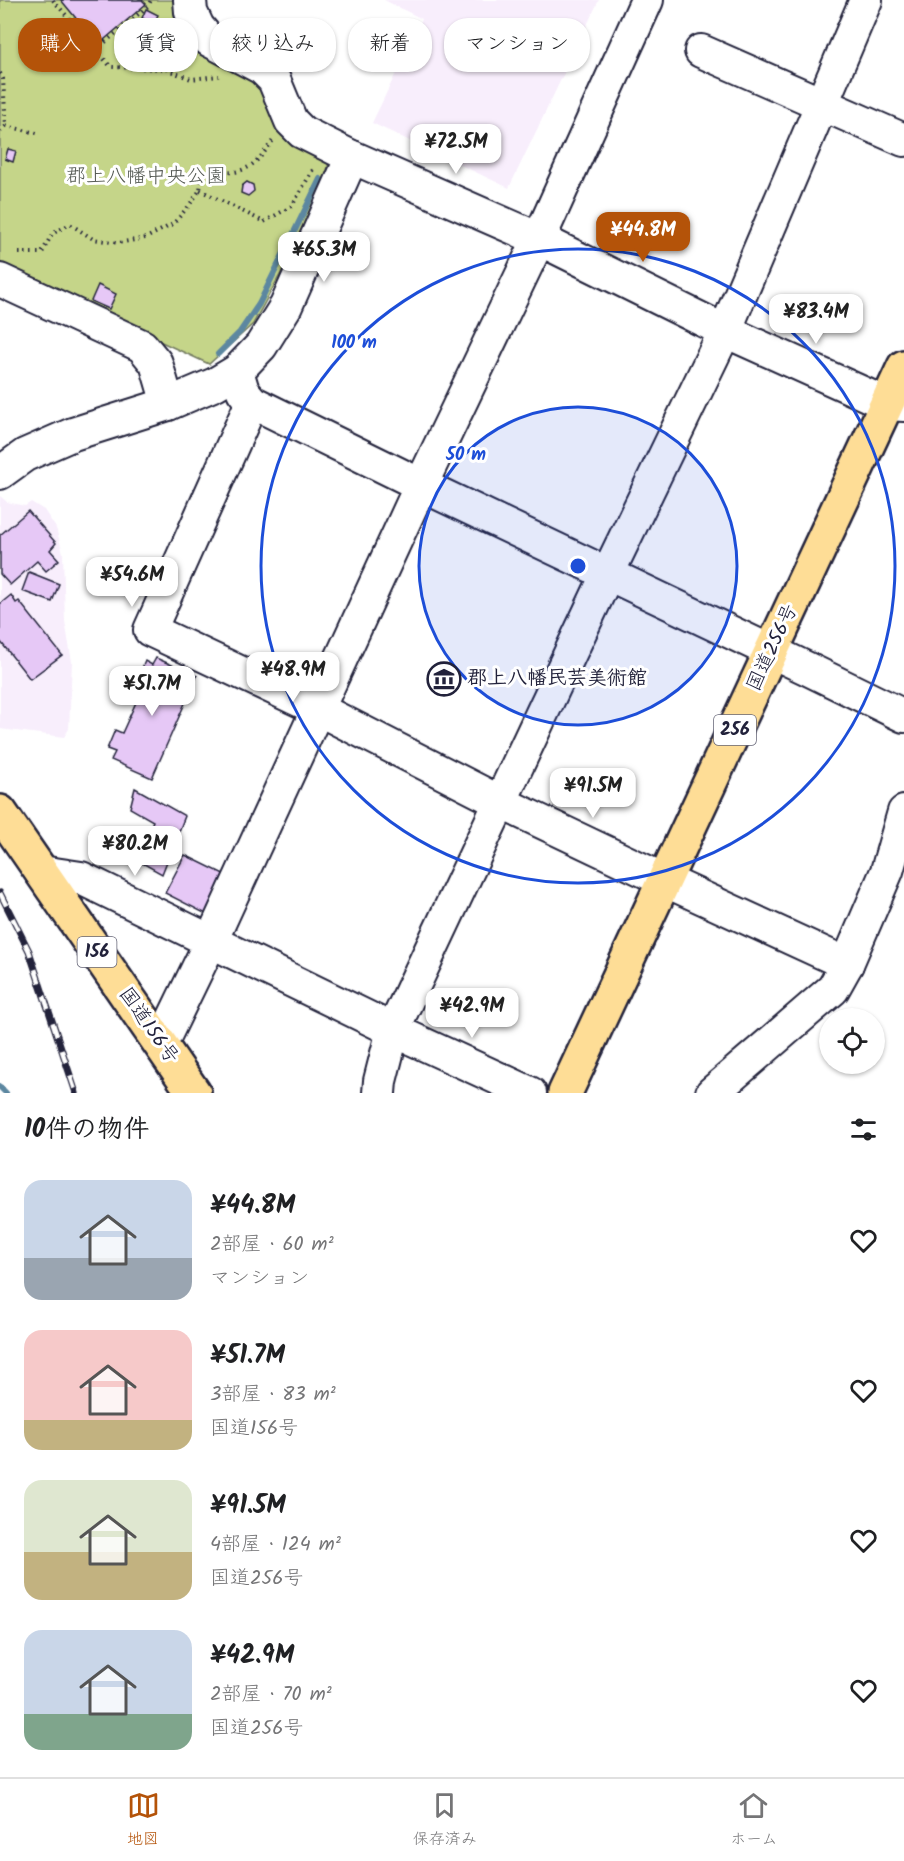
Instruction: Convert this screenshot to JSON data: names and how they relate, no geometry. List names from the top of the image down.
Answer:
{
  "streets": {
    "highway": [
      "国道256号",
      "256",
      "156",
      "国道156号"
    ]
  },
  "parks": ["郡上八幡中央公園"],
  "places": {
    "museum": ["郡上八幡民芸美術館"]
  },
  "page": {
    "chip": [
      "購入",
      "賃貸",
      "絞り込み",
      "新着",
      "マンション"
    ],
    "price": [
      "¥72.5M",
      "¥44.8M",
      "¥65.3M",
      "¥83.4M",
      "¥54.6M",
      "¥48.9M",
      "¥51.7M",
      "¥91.5M",
      "¥80.2M",
      "¥42.9M"
    ],
    "heading": "10件の物件",
    "list": [
      {
        "name": "¥44.8M",
        "note": "2部屋 · 60 m² · マンション"
      },
      {
        "name": "¥51.7M",
        "note": "3部屋 · 83 m² · 国道156号"
      },
      {
        "name": "¥91.5M",
        "note": "4部屋 · 124 m² · 国道256号"
      },
      {
        "name": "¥42.9M",
        "note": "2部屋 · 70 m² · 国道256号"
      }
    ],
    "tabs": ["地図", "保存済み", "ホーム"]
  },
  "rings": ["100 m", "50 m"]
}
